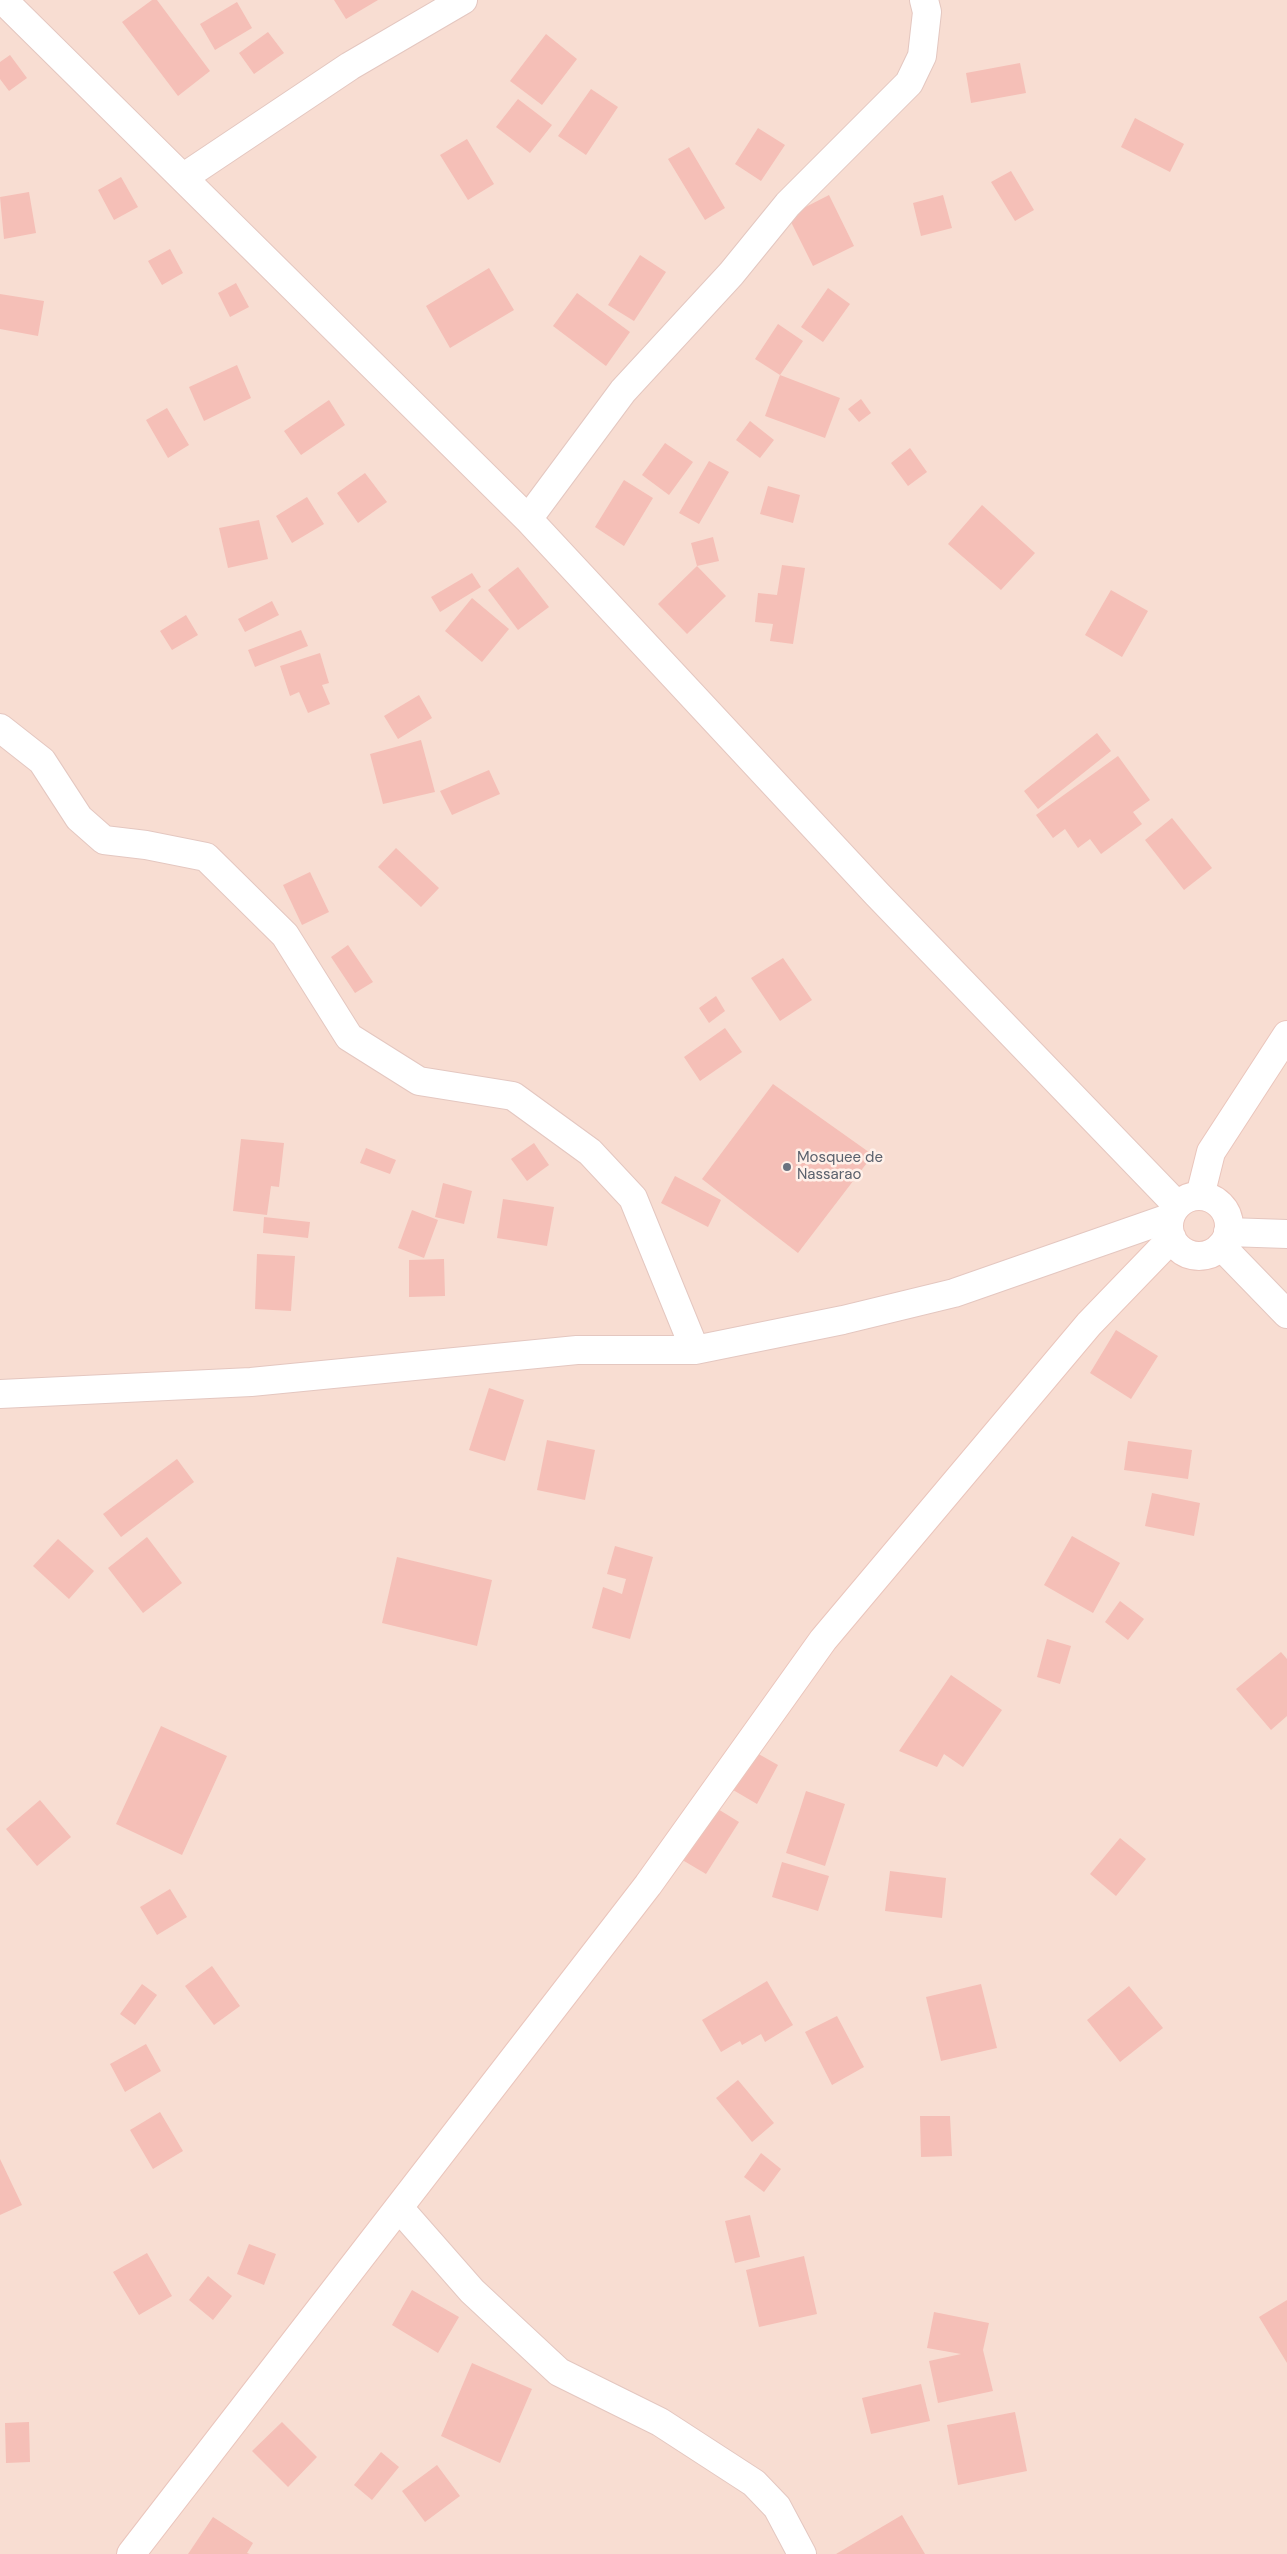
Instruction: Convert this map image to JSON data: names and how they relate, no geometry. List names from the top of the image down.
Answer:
{
  "places": ["Mosquee de Nassarao"]
}
